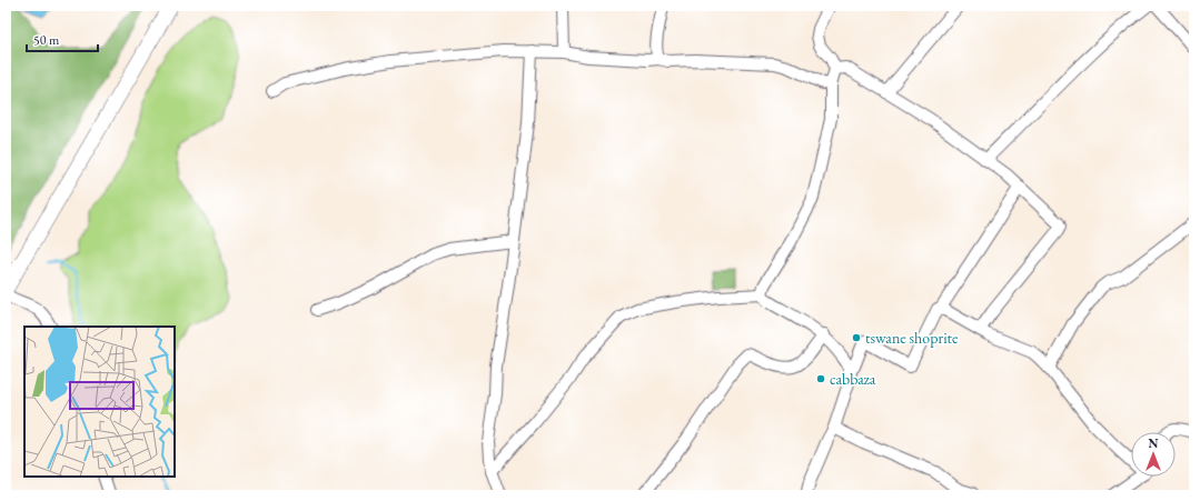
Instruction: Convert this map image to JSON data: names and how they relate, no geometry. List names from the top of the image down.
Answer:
{
  "places": ["tswane shoprite", "cabbaza"],
  "scale_bar": "50 m",
  "north": "top"
}
